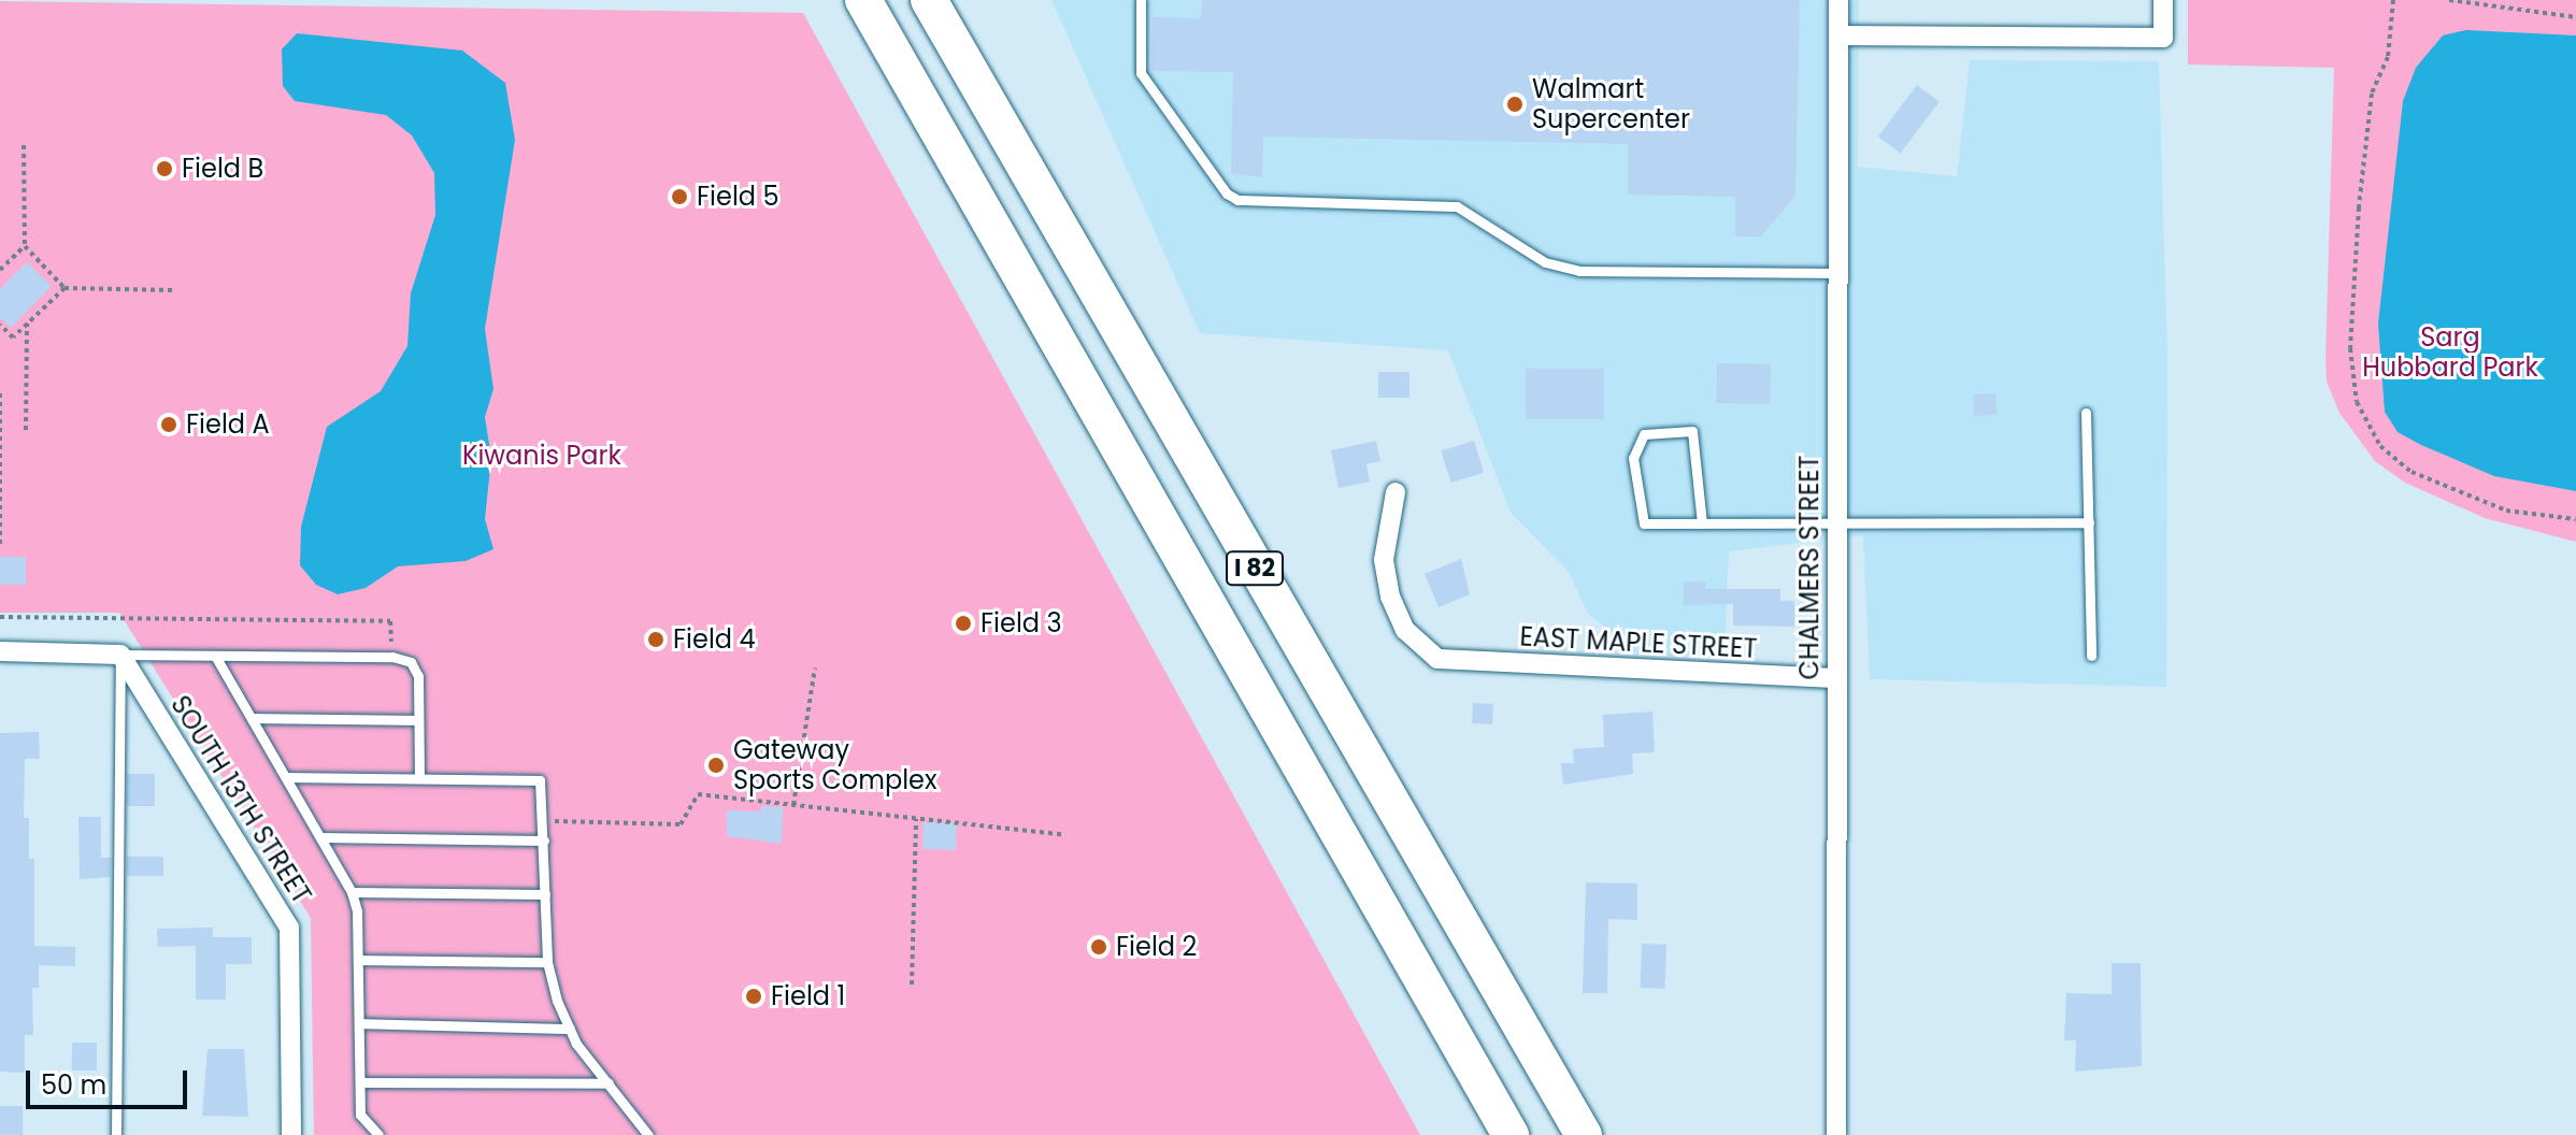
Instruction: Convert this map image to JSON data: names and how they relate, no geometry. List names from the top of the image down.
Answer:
{
  "streets": {
    "highway": ["I 82"],
    "street": ["CHALMERS STREET", "EAST MAPLE STREET", "SOUTH 13TH STREET"]
  },
  "crossings": [
    ["CHALMERS STREET", "EAST MAPLE STREET"]
  ],
  "parks": ["Sarg Hubbard Park", "Kiwanis Park"],
  "places": [
    "Walmart Supercenter",
    "Field B",
    "Field 5",
    "Field A",
    "Field 3",
    "Field 4",
    "Gateway Sports Complex",
    "Field 2",
    "Field 1"
  ],
  "scale_bar": "50 m"
}
